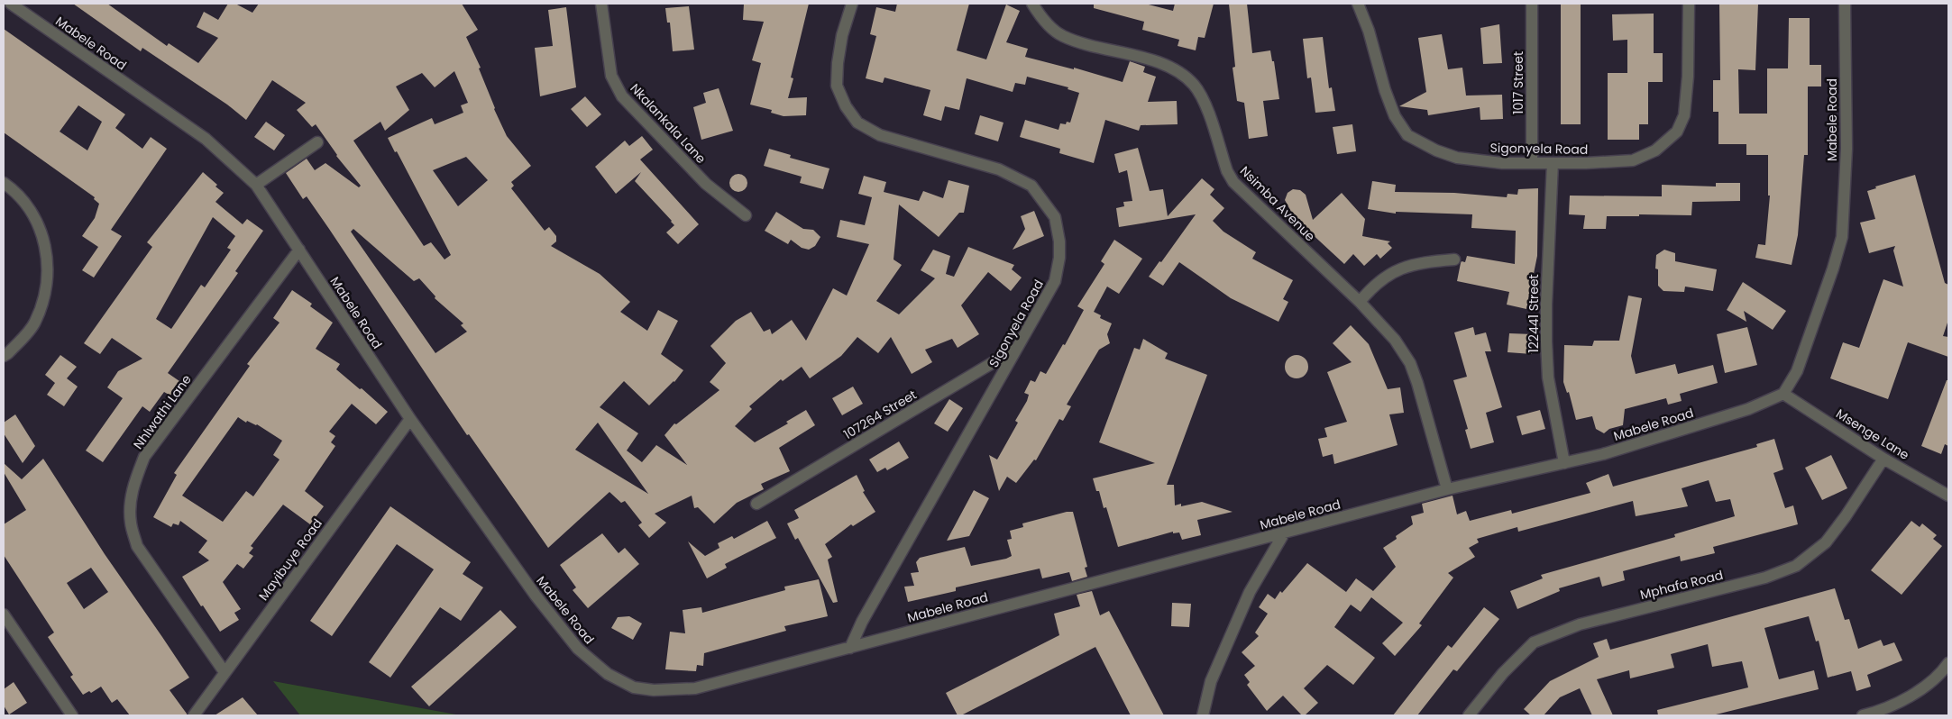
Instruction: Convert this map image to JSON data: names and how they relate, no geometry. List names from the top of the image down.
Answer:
{
  "streets": {
    "street": [
      "Mabele Road",
      "1017 Street",
      "Nkalankala Lane",
      "Sigonyela Road",
      "Nsimba Avenue",
      "122441 Street",
      "Nhlwathi Lane",
      "107264 Street",
      "Msenge Lane",
      "Mayibuye Road",
      "Mphafa Road"
    ]
  },
  "crossings": [
    ["Mabele Road", "Sigonyela Road"],
    ["Mabele Road", "Nsimba Avenue"],
    ["Mabele Road", "122441 Street"],
    ["Mabele Road", "Nhlwathi Lane"],
    ["Mabele Road", "Msenge Lane"],
    ["Mabele Road", "Mayibuye Road"],
    ["1017 Street", "Sigonyela Road"],
    ["Sigonyela Road", "122441 Street"],
    ["Sigonyela Road", "107264 Street"],
    ["Nhlwathi Lane", "Mayibuye Road"],
    ["Msenge Lane", "Mphafa Road"]
  ]
}
